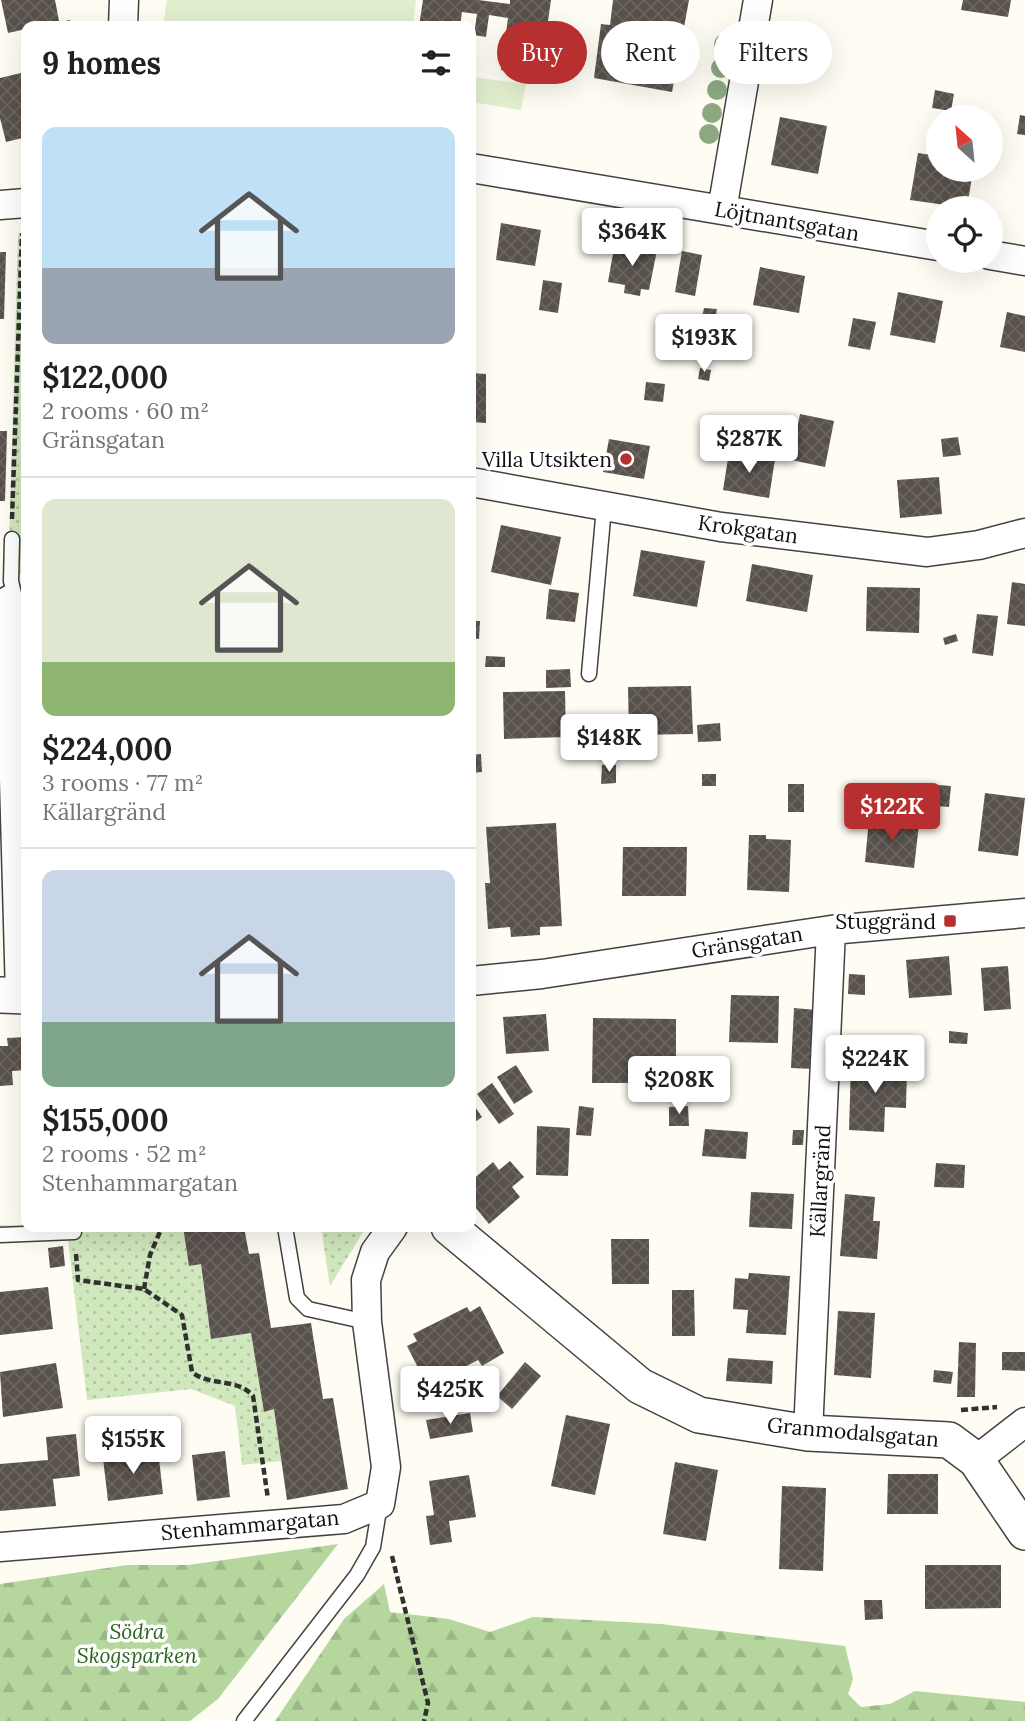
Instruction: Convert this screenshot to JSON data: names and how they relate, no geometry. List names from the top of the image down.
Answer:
{
  "streets": {
    "street": [
      "Löjtnantsgatan",
      "Krokgatan",
      "Gränsgatan",
      "Källargränd",
      "Granmodalsgatan",
      "Stenhammargatan"
    ]
  },
  "crossings": [
    ["Gränsgatan", "Källargränd"],
    ["Källargränd", "Granmodalsgatan"]
  ],
  "parks": ["Södra Skogsparken"],
  "places": {
    "other": ["Villa Utsikten"],
    "transit": ["Stuggränd"]
  },
  "north": "top left",
  "page": {
    "chip": ["Buy", "Rent", "Filters"],
    "heading": "9 homes",
    "list": [
      {
        "name": "$122,000",
        "note": "2 rooms · 60 m² · Gränsgatan"
      },
      {
        "name": "$224,000",
        "note": "3 rooms · 77 m² · Källargränd"
      },
      {
        "name": "$155,000",
        "note": "2 rooms · 52 m² · Stenhammargatan"
      }
    ],
    "price": [
      "$364K",
      "$193K",
      "$287K",
      "$148K",
      "$122K",
      "$224K",
      "$208K",
      "$425K",
      "$155K"
    ]
  }
}
